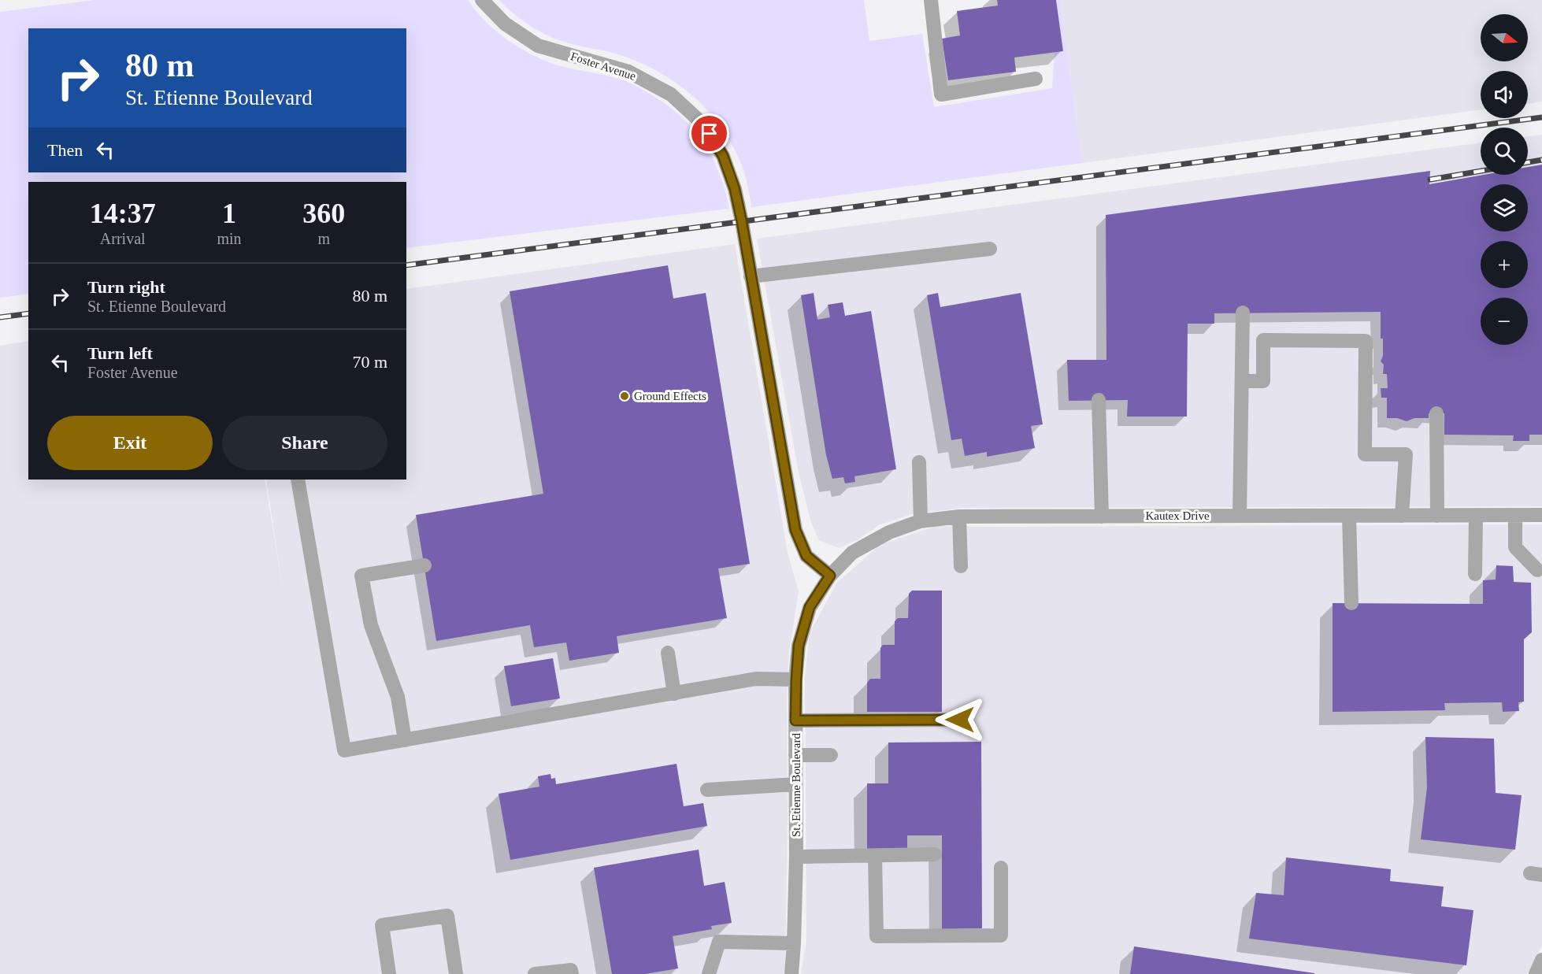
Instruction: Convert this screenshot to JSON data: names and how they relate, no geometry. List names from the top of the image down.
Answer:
{
  "streets": {
    "street": ["Foster Avenue", "Kautex Drive", "St. Etienne Boulevard"]
  },
  "crossings": [
    ["Foster Avenue", "Kautex Drive"],
    ["Foster Avenue", "St. Etienne Boulevard"],
    ["Kautex Drive", "St. Etienne Boulevard"]
  ],
  "places": ["Ground Effects"],
  "north": "right",
  "page": {
    "map_buttons": ["+", "−"],
    "turn": ["80 m", "St. Etienne Boulevard"],
    "then": "Then",
    "eta": [
      "14:37",
      "Arrival",
      "1",
      "min",
      "360",
      "m"
    ],
    "list": [
      {
        "name": "Turn right",
        "note": "St. Etienne Boulevard",
        "value": "80 m"
      },
      {
        "name": "Turn left",
        "note": "Foster Avenue",
        "value": "70 m"
      }
    ],
    "buttons": ["Exit", "Share"]
  }
}
